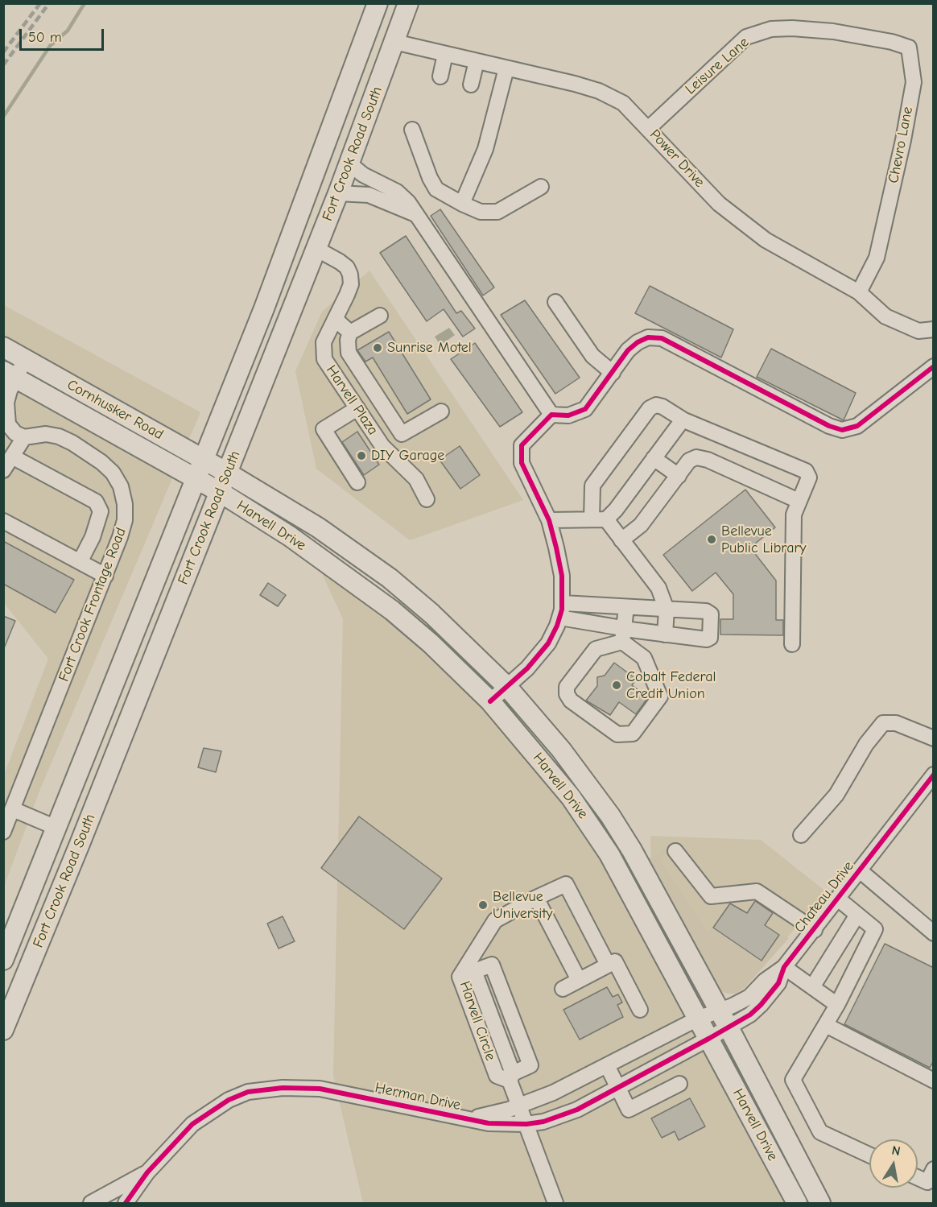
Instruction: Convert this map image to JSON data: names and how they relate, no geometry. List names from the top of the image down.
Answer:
{
  "streets": {
    "main road": ["Fort Crook Road South", "Cornhusker Road", "Harvell Drive"],
    "street": [
      "Leisure Lane",
      "Chevro Lane",
      "Power Drive",
      "Harvell Plaza",
      "Fort Crook Frontage Road",
      "Chateau Drive",
      "Harvell Circle",
      "Herman Drive"
    ]
  },
  "crossings": [
    ["Leisure Lane", "Chevro Lane"],
    ["Leisure Lane", "Power Drive"],
    ["Chevro Lane", "Power Drive"],
    ["Fort Crook Road South", "Power Drive"],
    ["Fort Crook Road South", "Harvell Plaza"],
    ["Fort Crook Road South", "Cornhusker Road"],
    ["Fort Crook Road South", "Harvell Drive"],
    ["Cornhusker Road", "Harvell Drive"],
    ["Harvell Drive", "Chateau Drive"],
    ["Harvell Drive", "Herman Drive"],
    ["Chateau Drive", "Herman Drive"],
    ["Harvell Circle", "Herman Drive"]
  ],
  "places": [
    "Sunrise Motel",
    "DIY Garage",
    "Bellevue Public Library",
    "Cobalt Federal Credit Union",
    "Bellevue University"
  ],
  "scale_bar": "50 m",
  "north": "top"
}
